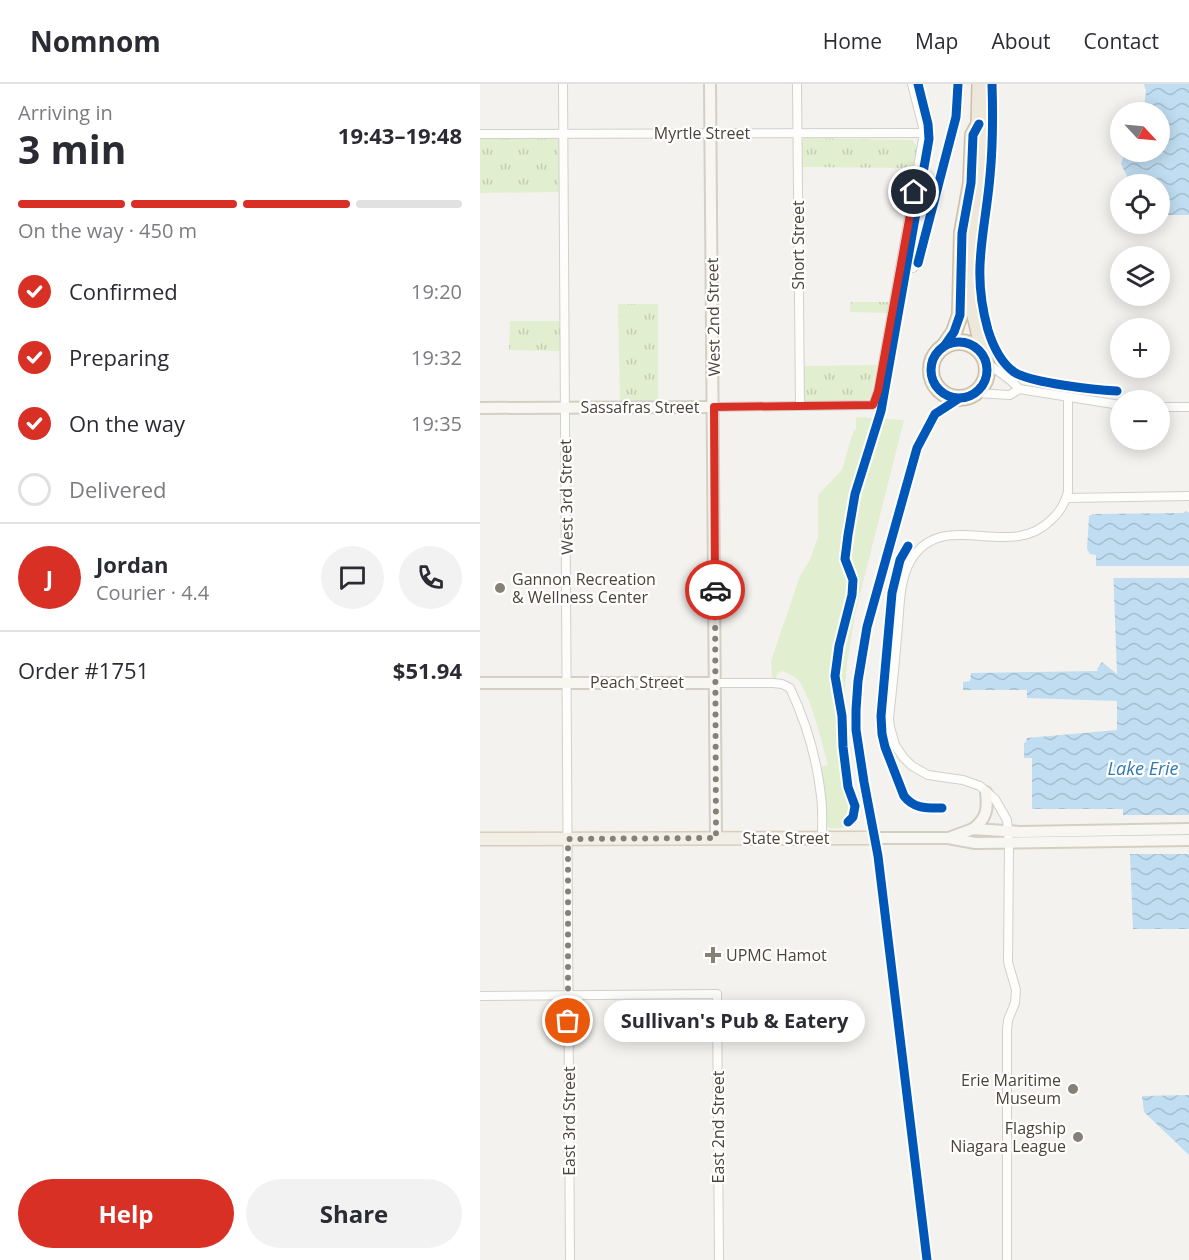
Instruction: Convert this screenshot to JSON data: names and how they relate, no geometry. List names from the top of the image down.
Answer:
{
  "streets": {
    "main road": ["State Street"],
    "street": [
      "Myrtle Street",
      "Short Street",
      "West 2nd Street",
      "Sassafras Street",
      "West 3rd Street",
      "Peach Street",
      "East 3rd Street",
      "East 2nd Street"
    ]
  },
  "crossings": [
    ["Myrtle Street", "Short Street"],
    ["Myrtle Street", "West 2nd Street"],
    ["Myrtle Street", "West 3rd Street"],
    ["Short Street", "Sassafras Street"],
    ["West 2nd Street", "Sassafras Street"],
    ["West 2nd Street", "Peach Street"],
    ["West 2nd Street", "State Street"],
    ["Sassafras Street", "West 3rd Street"],
    ["West 3rd Street", "Peach Street"],
    ["West 3rd Street", "State Street"],
    ["West 3rd Street", "East 3rd Street"],
    ["Peach Street", "State Street"],
    ["State Street", "East 3rd Street"],
    ["East 3rd Street", "East 2nd Street"]
  ],
  "water": ["Lake Erie"],
  "places": {
    "other": [
      "Gannon Recreation & Wellness Center",
      "Sullivan's Pub & Eatery",
      "Erie Maritime Museum",
      "Flagship Niagara League"
    ],
    "health": ["UPMC Hamot"]
  },
  "north": "bottom right",
  "page": {
    "header": "Nomnom",
    "nav": [
      "Home",
      "Map",
      "About",
      "Contact"
    ],
    "heading": ["3 min", "Arriving in", "19:43–19:48"],
    "panel": [
      "Jordan",
      "Courier · 4.4",
      "Order #1751",
      "$51.94"
    ],
    "map_buttons": ["+", "−"],
    "bar": "On the way · 450 m",
    "list": [
      ["Confirmed", "19:20"],
      ["Preparing", "19:32"],
      ["On the way", "19:35"],
      "Delivered"
    ],
    "round": "J",
    "bubble": "Sullivan's Pub & Eatery",
    "buttons": ["Help", "Share"]
  }
}
